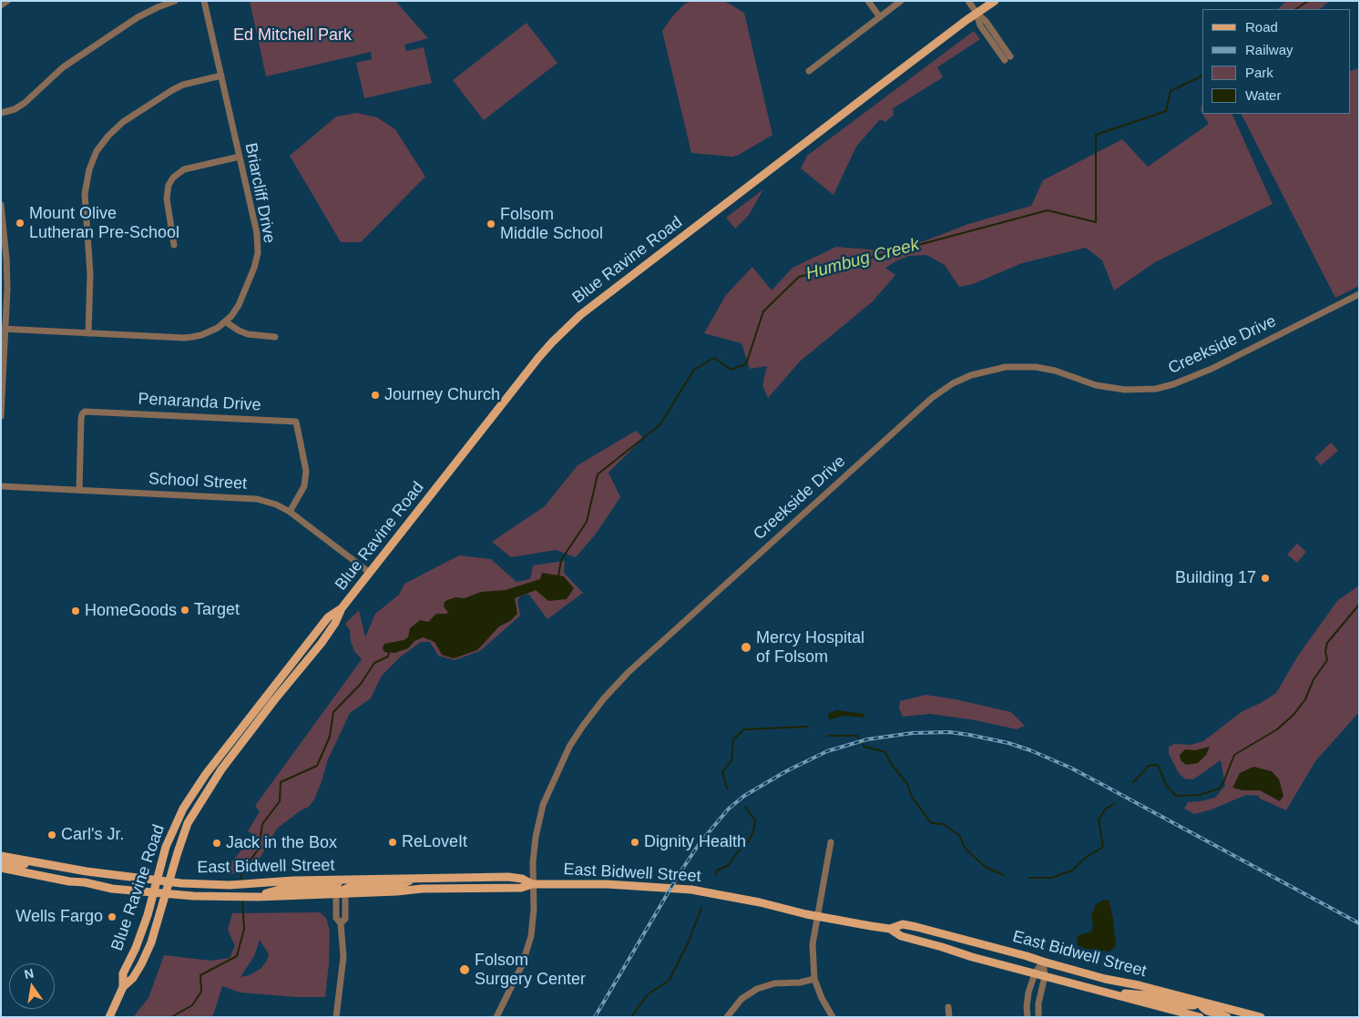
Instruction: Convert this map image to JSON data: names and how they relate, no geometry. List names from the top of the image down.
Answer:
{
  "streets": {
    "main road": ["Blue Ravine Road", "East Bidwell Street"],
    "street": [
      "Briarcliff Drive",
      "Creekside Drive",
      "Penaranda Drive",
      "School Street"
    ]
  },
  "crossings": [
    ["Blue Ravine Road", "School Street"],
    ["Blue Ravine Road", "East Bidwell Street"],
    ["Creekside Drive", "East Bidwell Street"],
    ["Penaranda Drive", "School Street"]
  ],
  "water": ["Humbug Creek"],
  "parks": ["Ed Mitchell Park"],
  "places": [
    "Mount Olive Lutheran Pre-School",
    "Folsom Middle School",
    "Journey Church",
    "Building 17",
    "Target",
    "HomeGoods",
    "Mercy Hospital of Folsom",
    "Carl's Jr.",
    "ReLoveIt",
    "Dignity Health",
    "Jack in the Box",
    "Wells Fargo",
    "Folsom Surgery Center"
  ],
  "legend": [
    "Road",
    "Railway",
    "Park",
    "Water"
  ],
  "north": "top"
}
